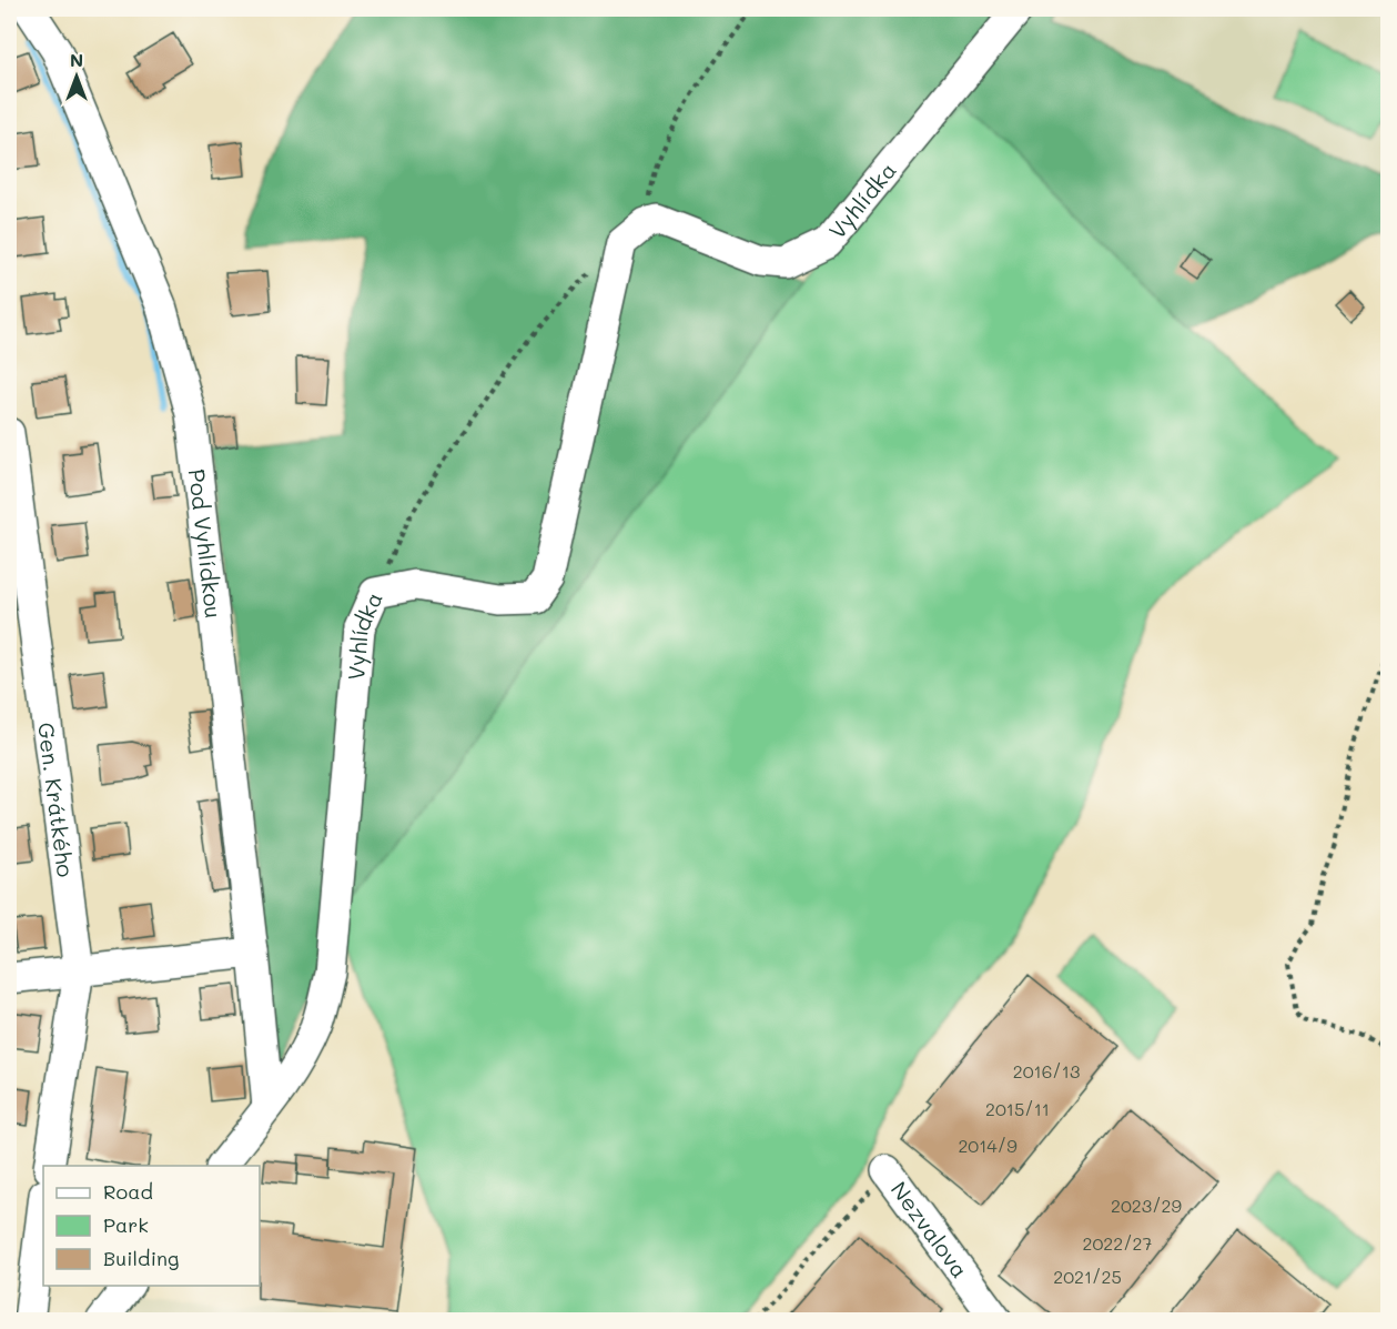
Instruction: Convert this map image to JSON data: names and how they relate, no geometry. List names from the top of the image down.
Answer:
{
  "streets": {
    "street": [
      "Vyhlídka",
      "Pod Vyhlídkou",
      "Gen. Krátkého",
      "Nezvalova"
    ]
  },
  "crossings": [
    ["Vyhlídka", "Pod Vyhlídkou"]
  ],
  "house_numbers": [
    "2016/13",
    "2015/11",
    "2014/9",
    "2023/29",
    "2022/27",
    "2021/25"
  ],
  "legend": ["Road", "Park", "Building"],
  "north": "top"
}
